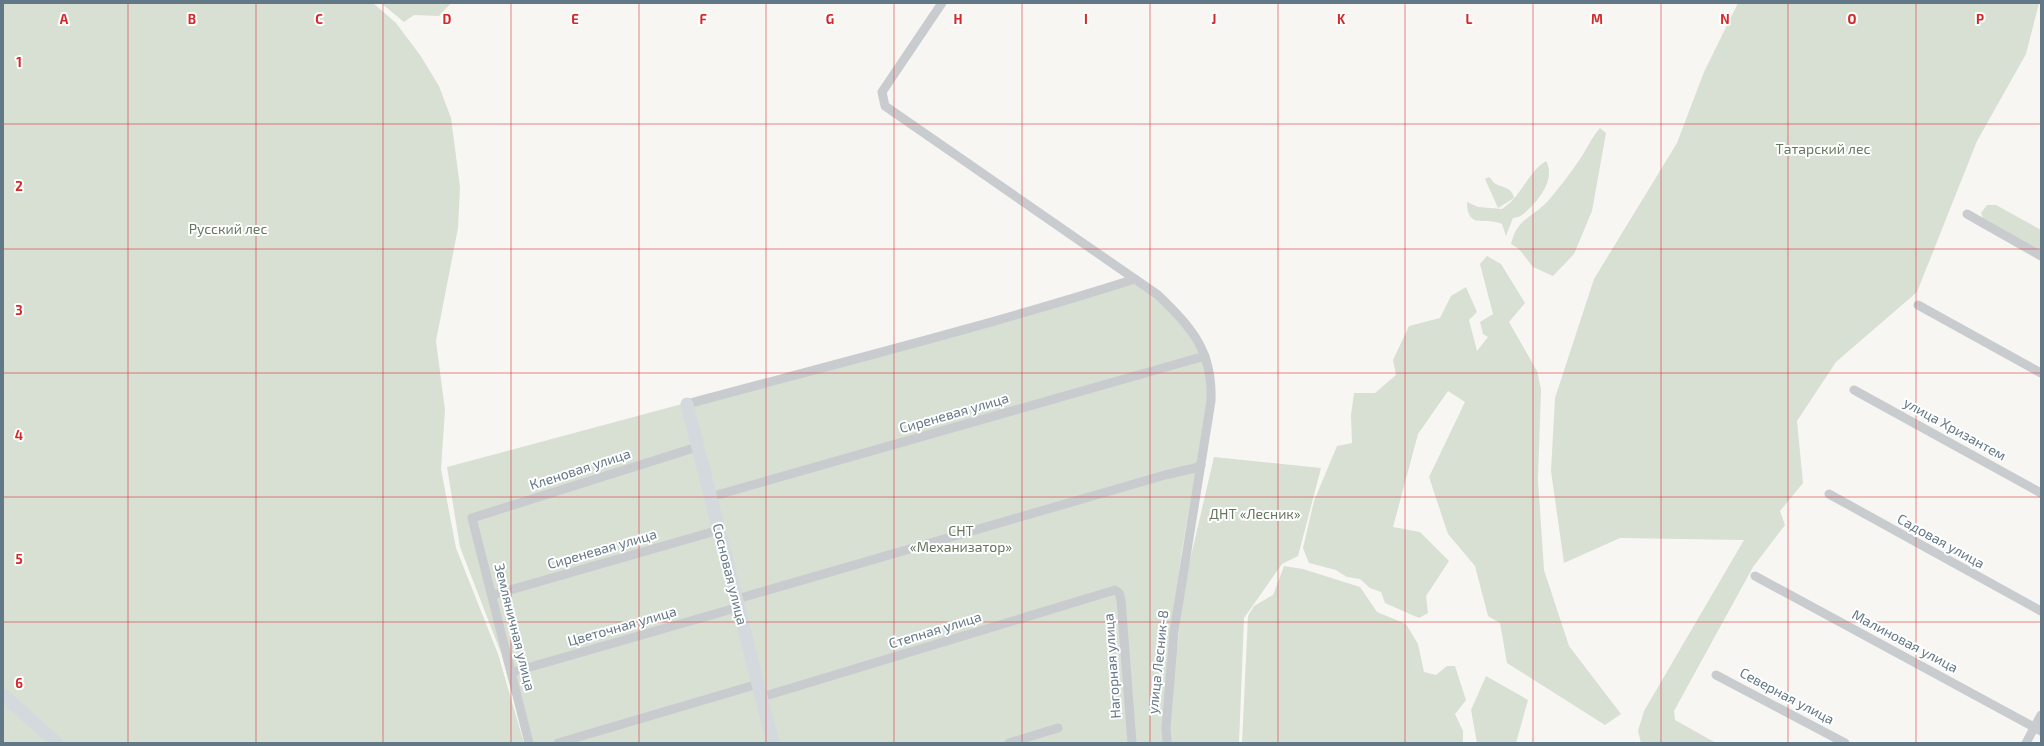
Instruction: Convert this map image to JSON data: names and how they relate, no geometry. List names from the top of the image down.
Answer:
{
  "streets": {
    "street": [
      "Сиреневая улица",
      "улица Хризантем",
      "Кленовая улица",
      "Садовая улица",
      "Сосновая улица",
      "Цветочная улица",
      "Земляничная улица",
      "Степная улица",
      "Малиновая улица",
      "улица Лесник-8",
      "Нагорная улица",
      "Северная улица"
    ]
  },
  "crossings": [
    ["Сиреневая улица", "Сосновая улица"],
    ["Сиреневая улица", "Земляничная улица"],
    ["Сиреневая улица", "улица Лесник-8"],
    ["Кленовая улица", "Сосновая улица"],
    ["Кленовая улица", "Земляничная улица"],
    ["Сосновая улица", "Цветочная улица"],
    ["Сосновая улица", "Степная улица"],
    ["Цветочная улица", "Земляничная улица"],
    ["Цветочная улица", "улица Лесник-8"],
    ["Степная улица", "Нагорная улица"]
  ],
  "parks": [
    "Татарский лес",
    "Русский лес",
    "ДНТ «Лесник»",
    "СНТ «Механизатор»"
  ],
  "grid": {
    "columns": [
      "A",
      "B",
      "C",
      "D",
      "E",
      "F",
      "G",
      "H",
      "I",
      "J",
      "K",
      "L",
      "M",
      "N",
      "O",
      "P"
    ],
    "rows": [
      "1",
      "2",
      "3",
      "4",
      "5",
      "6"
    ]
  }
}
